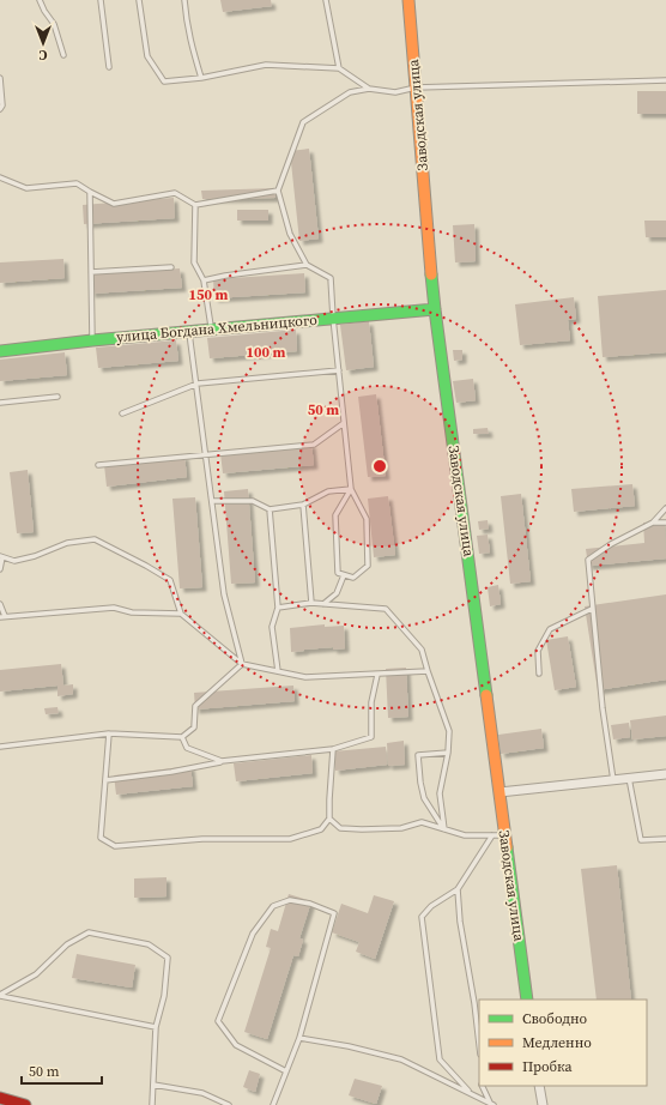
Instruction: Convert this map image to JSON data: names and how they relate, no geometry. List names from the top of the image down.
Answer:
{
  "streets": {
    "street": ["Заводская улица", "улица Богдана Хмельницкого"]
  },
  "crossings": [
    ["Заводская улица", "улица Богдана Хмельницкого"]
  ],
  "legend": ["Свободно", "Медленно", "Пробка"],
  "scale_bar": "50 m",
  "north": "bottom",
  "rings": ["150 m", "100 m", "50 m"]
}
